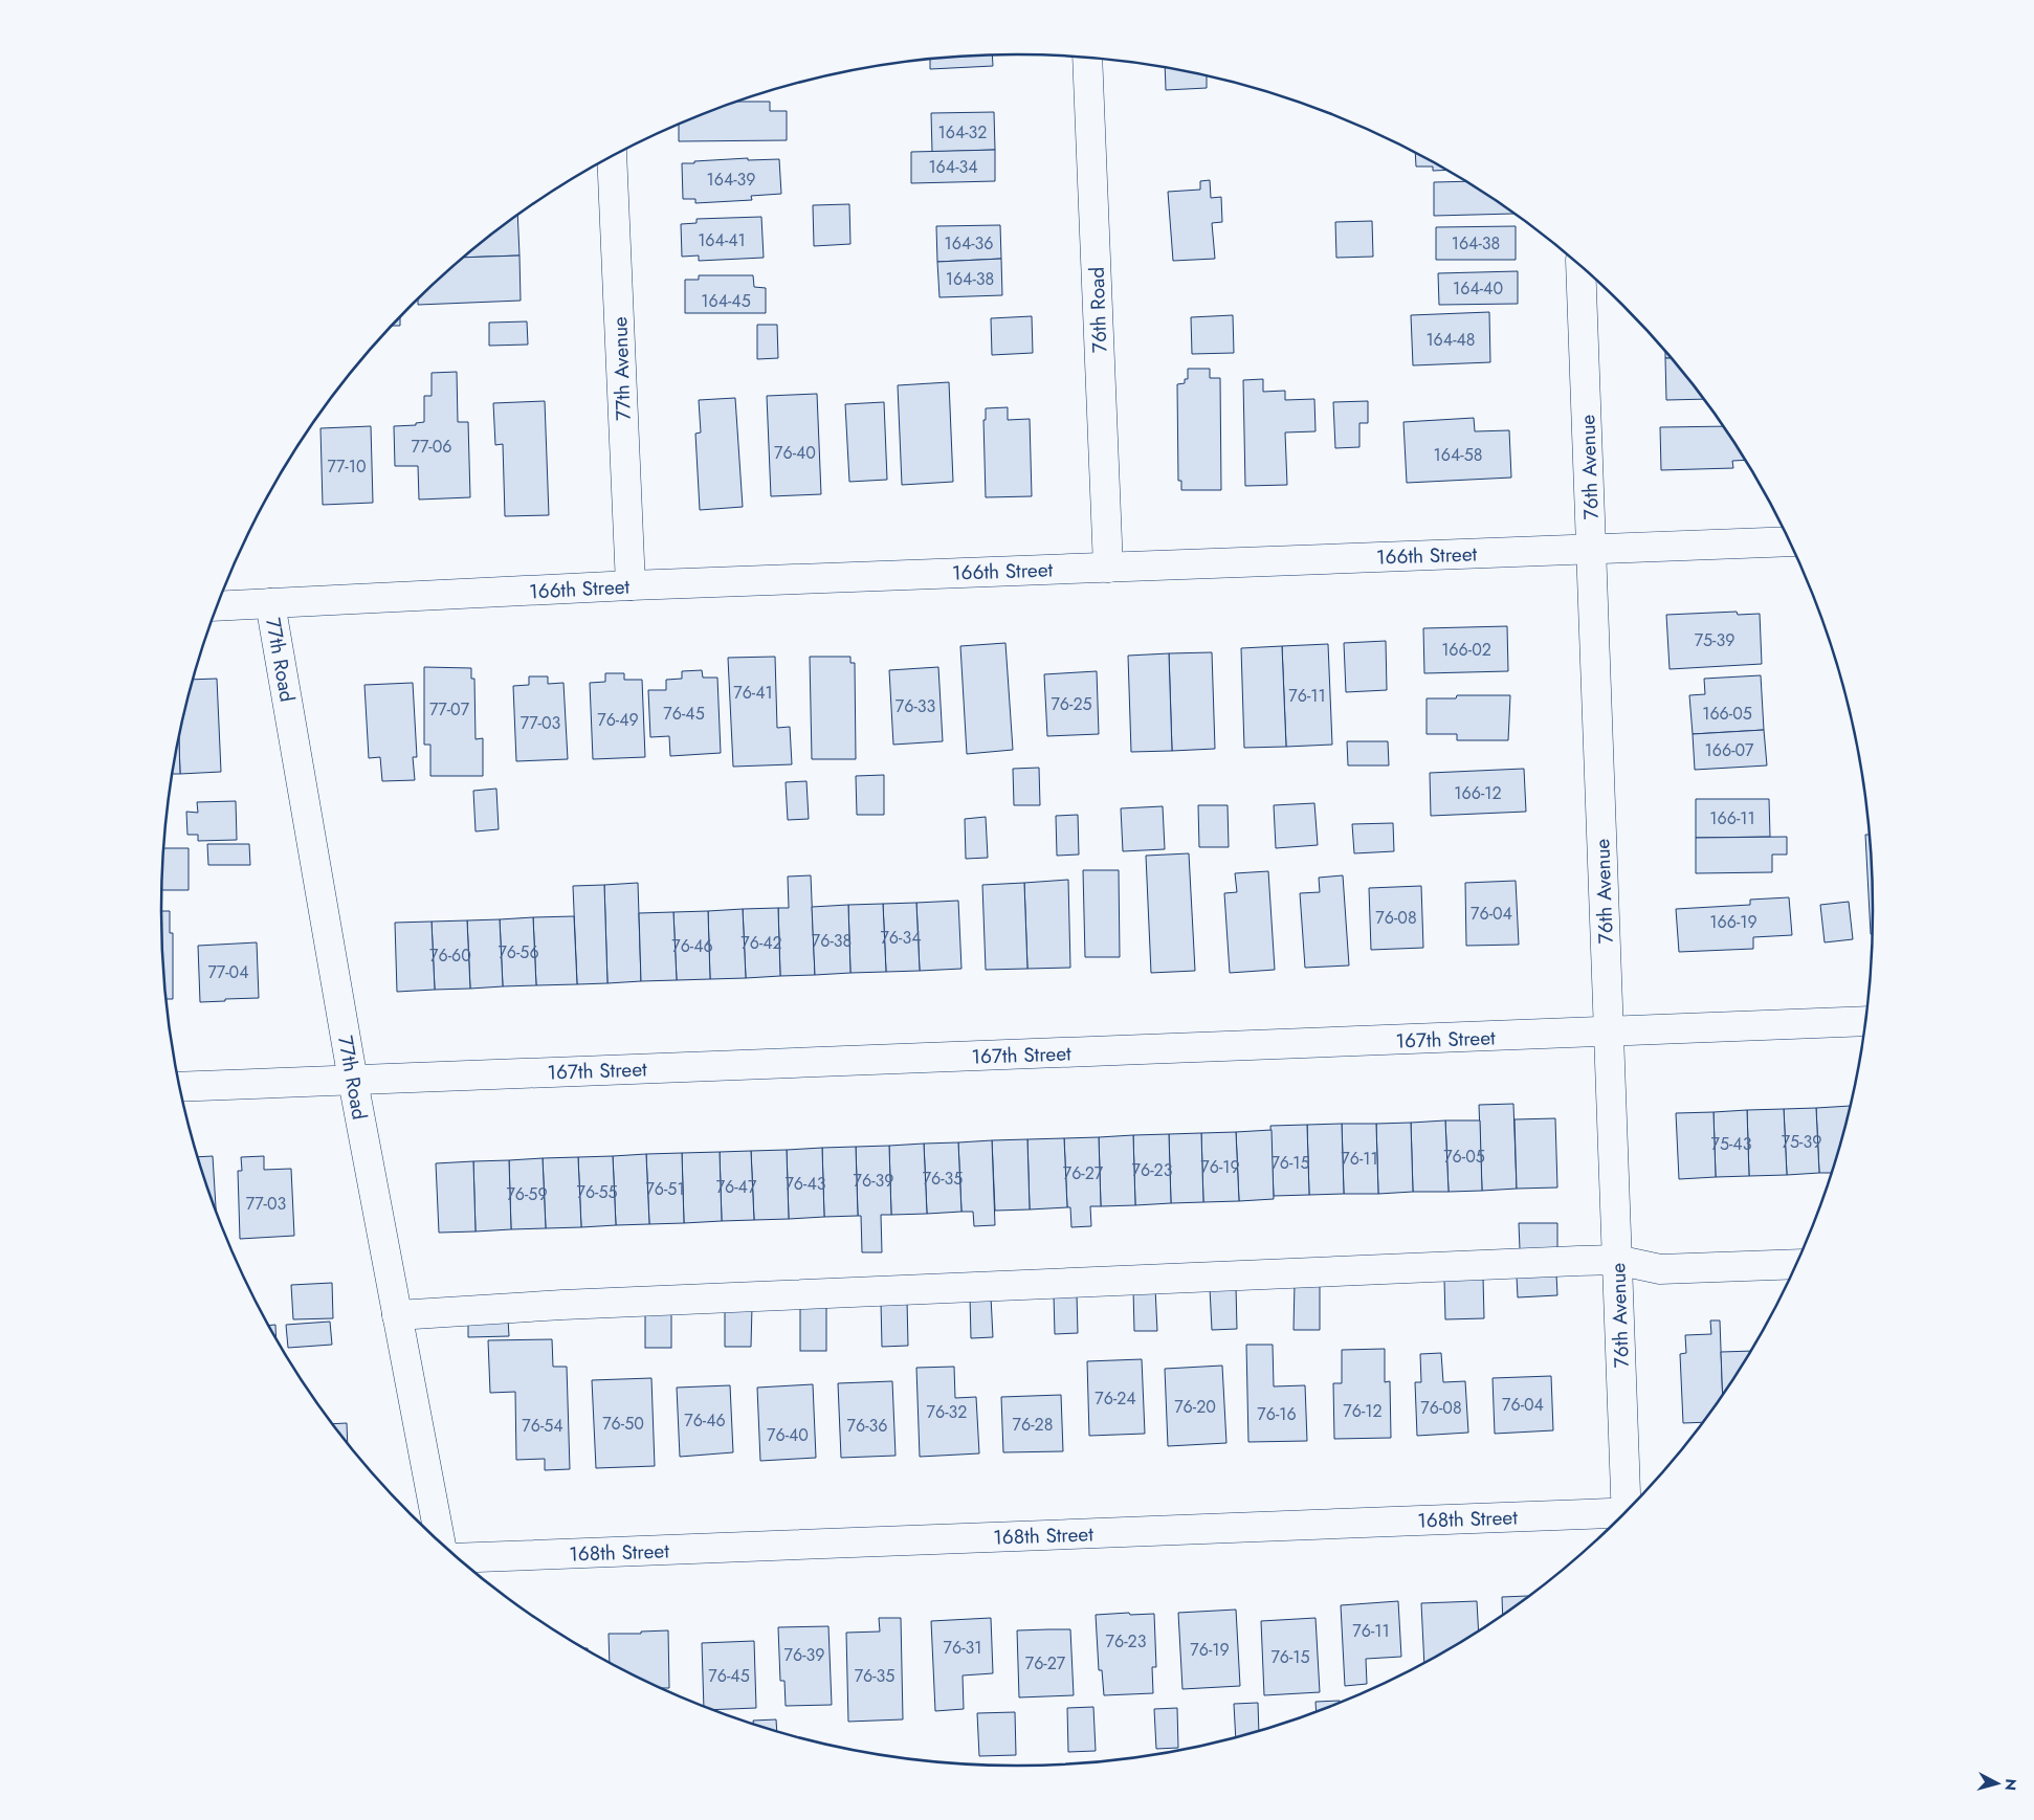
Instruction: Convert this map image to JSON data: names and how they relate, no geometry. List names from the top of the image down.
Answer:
{
  "streets": {
    "street": [
      "76th Road",
      "77th Avenue",
      "76th Avenue",
      "166th Street",
      "77th Road",
      "167th Street",
      "168th Street"
    ]
  },
  "crossings": [
    ["76th Road", "166th Street"],
    ["77th Avenue", "166th Street"],
    ["76th Avenue", "166th Street"],
    ["76th Avenue", "167th Street"],
    ["166th Street", "77th Road"],
    ["77th Road", "167th Street"]
  ],
  "house_numbers": [
    "164-32",
    "164-34",
    "164-39",
    "164-41",
    "164-36",
    "164-38",
    "164-38",
    "164-40",
    "164-45",
    "164-48",
    "77-06",
    "76-40",
    "164-58",
    "77-10",
    "75-39",
    "166-02",
    "76-41",
    "76-11",
    "76-25",
    "76-33",
    "77-07",
    "76-45",
    "166-05",
    "76-49",
    "77-03",
    "166-07",
    "166-12",
    "166-11",
    "76-04",
    "76-08",
    "166-19",
    "76-34",
    "76-38",
    "76-42",
    "76-46",
    "76-56",
    "76-60",
    "77-04",
    "75-39",
    "75-43",
    "76-05",
    "76-11",
    "76-15",
    "76-19",
    "76-23",
    "76-27",
    "76-35",
    "76-39",
    "76-43",
    "76-47",
    "76-51",
    "76-55",
    "76-59",
    "77-03",
    "76-24",
    "76-04",
    "76-20",
    "76-08",
    "76-12",
    "76-32",
    "76-16",
    "76-46",
    "76-50",
    "76-28",
    "76-54",
    "76-36",
    "76-40",
    "76-11",
    "76-23",
    "76-31",
    "76-19",
    "76-39",
    "76-15",
    "76-27",
    "76-45",
    "76-35"
  ],
  "north": "right"
}
